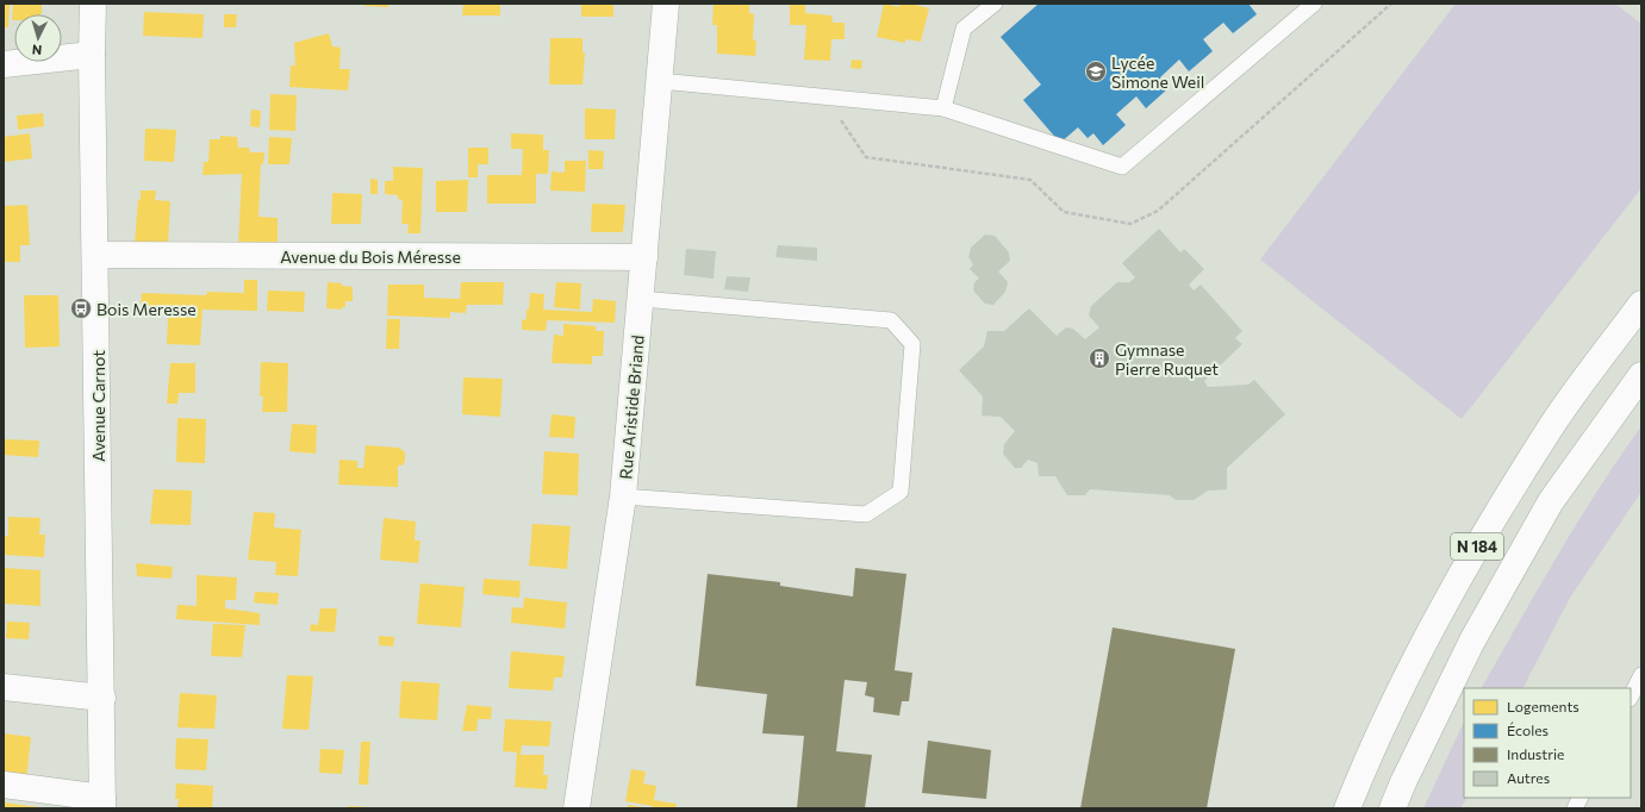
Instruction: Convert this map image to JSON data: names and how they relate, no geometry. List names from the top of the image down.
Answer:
{
  "streets": {
    "main road": [
      "Avenue du Bois Méresse",
      "Avenue Carnot",
      "Rue Aristide Briand",
      "N 184"
    ]
  },
  "crossings": [
    ["Avenue du Bois Méresse", "Avenue Carnot"],
    ["Avenue du Bois Méresse", "Rue Aristide Briand"]
  ],
  "places": {
    "school or university": ["Lycée Simone Weil"],
    "bus stop": ["Bois Meresse"],
    "building": ["Gymnase Pierre Ruquet"]
  },
  "legend": [
    "Logements",
    "Écoles",
    "Industrie",
    "Autres"
  ],
  "north": "bottom"
}
